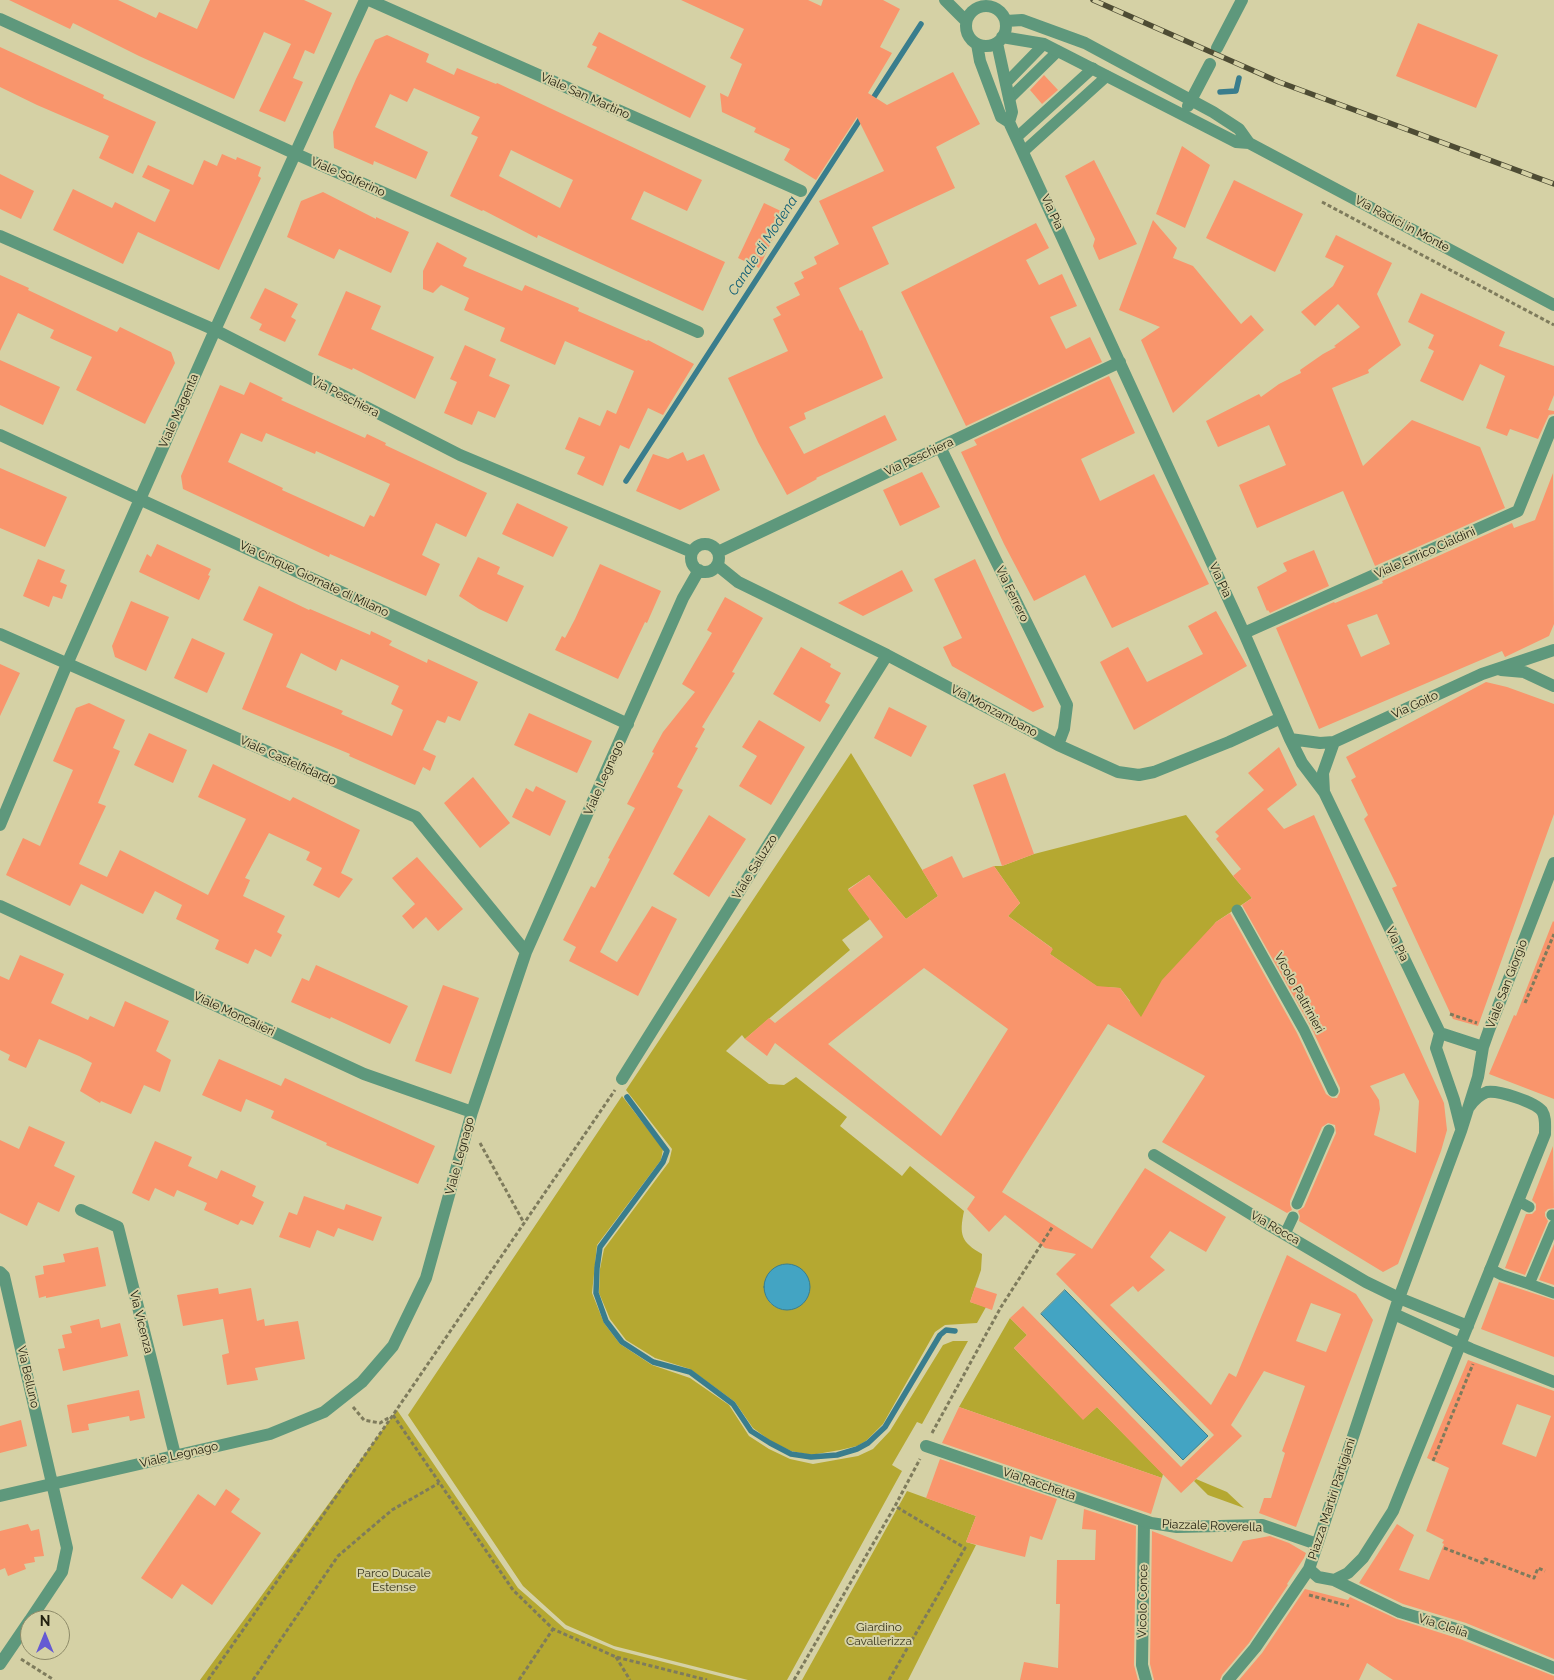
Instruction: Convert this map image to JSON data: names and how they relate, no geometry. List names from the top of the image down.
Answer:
{
  "streets": {
    "street": [
      "Viale San Martino",
      "Viale Solferino",
      "Via Pia",
      "Via Radici in Monte",
      "Via Peschiera",
      "Viale Magenta",
      "Viale Enrico Cialdini",
      "Via Cinque Giornate di Milano",
      "Via Ferrero",
      "Via Goito",
      "Via Monzambano",
      "Viale Castelfidardo",
      "Viale Legnago",
      "Viale Saluzzo",
      "Viale San Giorgio",
      "Viale Moncalieri",
      "Via Rocca",
      "Via Vicenza",
      "Via Belluno",
      "Via Racchetta",
      "Piazza Martiri Partigiani",
      "Piazzale Roverella",
      "Vicolo Conce",
      "Via Clelia"
    ],
    "lane": ["Vicolo Paltrinieri"]
  },
  "crossings": [
    ["Viale San Martino", "Viale Magenta"],
    ["Viale Solferino", "Viale Magenta"],
    ["Via Pia", "Via Radici in Monte"],
    ["Via Pia", "Via Peschiera"],
    ["Via Pia", "Viale Enrico Cialdini"],
    ["Via Pia", "Via Goito"],
    ["Via Pia", "Via Monzambano"],
    ["Via Pia", "Piazza Martiri Partigiani"],
    ["Via Peschiera", "Viale Magenta"],
    ["Via Peschiera", "Via Ferrero"],
    ["Via Peschiera", "Via Monzambano"],
    ["Via Peschiera", "Viale Legnago"],
    ["Viale Magenta", "Via Cinque Giornate di Milano"],
    ["Viale Magenta", "Viale Castelfidardo"],
    ["Via Cinque Giornate di Milano", "Viale Legnago"],
    ["Via Ferrero", "Via Monzambano"],
    ["Via Monzambano", "Viale Legnago"],
    ["Via Monzambano", "Viale Saluzzo"],
    ["Viale Castelfidardo", "Viale Legnago"],
    ["Viale Legnago", "Viale Moncalieri"],
    ["Viale Legnago", "Via Vicenza"],
    ["Viale Legnago", "Via Belluno"],
    ["Viale San Giorgio", "Piazza Martiri Partigiani"],
    ["Via Rocca", "Piazza Martiri Partigiani"],
    ["Via Racchetta", "Piazzale Roverella"],
    ["Via Racchetta", "Vicolo Conce"],
    ["Piazza Martiri Partigiani", "Piazzale Roverella"],
    ["Piazza Martiri Partigiani", "Via Clelia"],
    ["Piazzale Roverella", "Vicolo Conce"]
  ],
  "water": ["Canale di Modena"],
  "parks": ["Parco Ducale Estense", "Giardino Cavallerizza"],
  "north": "top"
}
